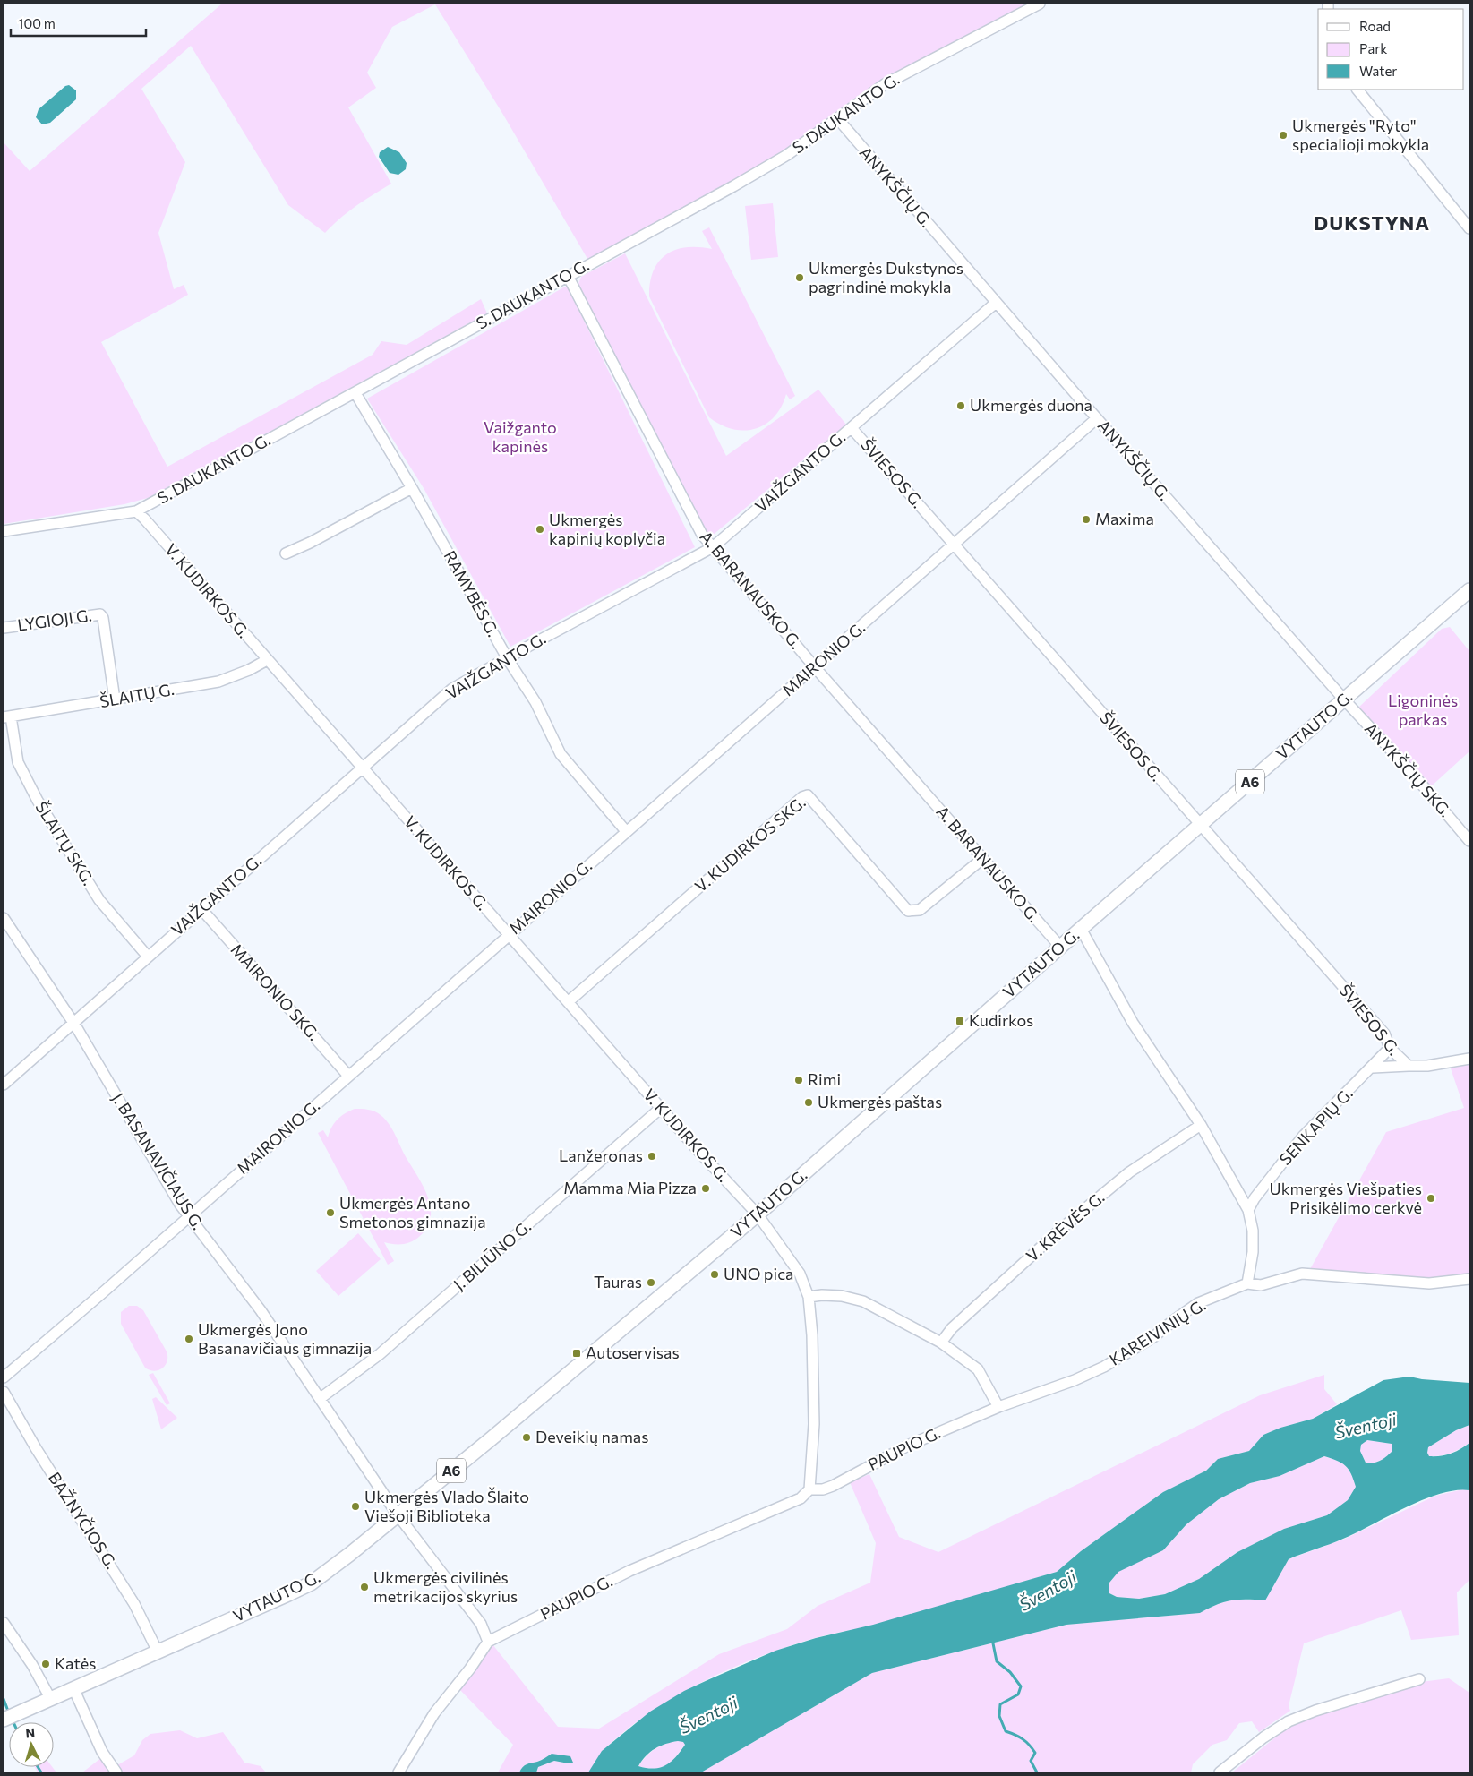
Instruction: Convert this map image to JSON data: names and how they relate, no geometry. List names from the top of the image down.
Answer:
{
  "streets": {
    "main road": ["VYTAUTO G.", "A6"],
    "street": [
      "S. DAUKANTO G.",
      "ANYKŠČIŲ G.",
      "VAIŽGANTO G.",
      "ŠVIESOS G.",
      "A. BARANAUSKO G.",
      "V. KUDIRKOS G.",
      "RAMYBĖS G.",
      "LYGIOJI G.",
      "MAIRONIO G.",
      "ŠLAITŲ G.",
      "ANYKŠČIŲ SKG.",
      "ŠLAITŲ SKG.",
      "V. KUDIRKOS SKG.",
      "MAIRONIO SKG.",
      "SENKAPIŲ G.",
      "J. BASANAVIČIAUS G.",
      "V. KRĖVĖS G.",
      "J. BILIŪNO G.",
      "KAREIVINIŲ G.",
      "PAUPIO G.",
      "BAŽNYČIOS G."
    ]
  },
  "crossings": [
    ["S. DAUKANTO G.", "ANYKŠČIŲ G."],
    ["S. DAUKANTO G.", "A. BARANAUSKO G."],
    ["S. DAUKANTO G.", "V. KUDIRKOS G."],
    ["S. DAUKANTO G.", "RAMYBĖS G."],
    ["ANYKŠČIŲ G.", "VAIŽGANTO G."],
    ["ANYKŠČIŲ G.", "MAIRONIO G."],
    ["ANYKŠČIŲ G.", "VYTAUTO G."],
    ["ANYKŠČIŲ G.", "ANYKŠČIŲ SKG."],
    ["VAIŽGANTO G.", "ŠVIESOS G."],
    ["VAIŽGANTO G.", "A. BARANAUSKO G."],
    ["VAIŽGANTO G.", "V. KUDIRKOS G."],
    ["VAIŽGANTO G.", "RAMYBĖS G."],
    ["VAIŽGANTO G.", "ŠLAITŲ SKG."],
    ["VAIŽGANTO G.", "MAIRONIO SKG."],
    ["VAIŽGANTO G.", "J. BASANAVIČIAUS G."],
    ["ŠVIESOS G.", "MAIRONIO G."],
    ["ŠVIESOS G.", "VYTAUTO G."],
    ["ŠVIESOS G.", "SENKAPIŲ G."],
    ["A. BARANAUSKO G.", "MAIRONIO G."],
    ["A. BARANAUSKO G.", "VYTAUTO G."],
    ["A. BARANAUSKO G.", "V. KUDIRKOS SKG."],
    ["V. KUDIRKOS G.", "MAIRONIO G."],
    ["V. KUDIRKOS G.", "ŠLAITŲ G."],
    ["V. KUDIRKOS G.", "VYTAUTO G."],
    ["V. KUDIRKOS G.", "V. KUDIRKOS SKG."],
    ["V. KUDIRKOS G.", "J. BILIŪNO G."],
    ["RAMYBĖS G.", "MAIRONIO G."],
    ["LYGIOJI G.", "ŠLAITŲ G."],
    ["MAIRONIO G.", "MAIRONIO SKG."],
    ["MAIRONIO G.", "J. BASANAVIČIAUS G."],
    ["ŠLAITŲ G.", "ŠLAITŲ SKG."],
    ["VYTAUTO G.", "ANYKŠČIŲ SKG."],
    ["VYTAUTO G.", "J. BASANAVIČIAUS G."],
    ["VYTAUTO G.", "BAŽNYČIOS G."],
    ["J. BASANAVIČIAUS G.", "J. BILIŪNO G."],
    ["J. BASANAVIČIAUS G.", "PAUPIO G."],
    ["KAREIVINIŲ G.", "PAUPIO G."]
  ],
  "districts": ["DUKSTYNA"],
  "water": ["Šventoji"],
  "parks": ["Vaižganto kapinės", "Ligoninės parkas"],
  "places": {
    "other": [
      "Ukmergės \"Ryto\" specialioji mokykla",
      "Ukmergės Dukstynos pagrindinė mokykla",
      "Ukmergės duona",
      "Maxima",
      "Ukmergės kapinių koplyčia",
      "Rimi",
      "Ukmergės paštas",
      "Lanžeronas",
      "Mamma Mia Pizza",
      "Ukmergės Viešpaties Prisikėlimo cerkvė",
      "Ukmergės Antano Smetonos gimnazija",
      "UNO pica",
      "Tauras",
      "Ukmergės Jono Basanavičiaus gimnazija",
      "Deveikių namas",
      "Ukmergės Vlado Šlaito Viešoji Biblioteka",
      "Ukmergės civilinės metrikacijos skyrius",
      "Katės"
    ],
    "transit": ["Kudirkos", "Autoservisas"]
  },
  "legend": ["Road", "Park", "Water"],
  "scale_bar": "100 m",
  "north": "top"
}
